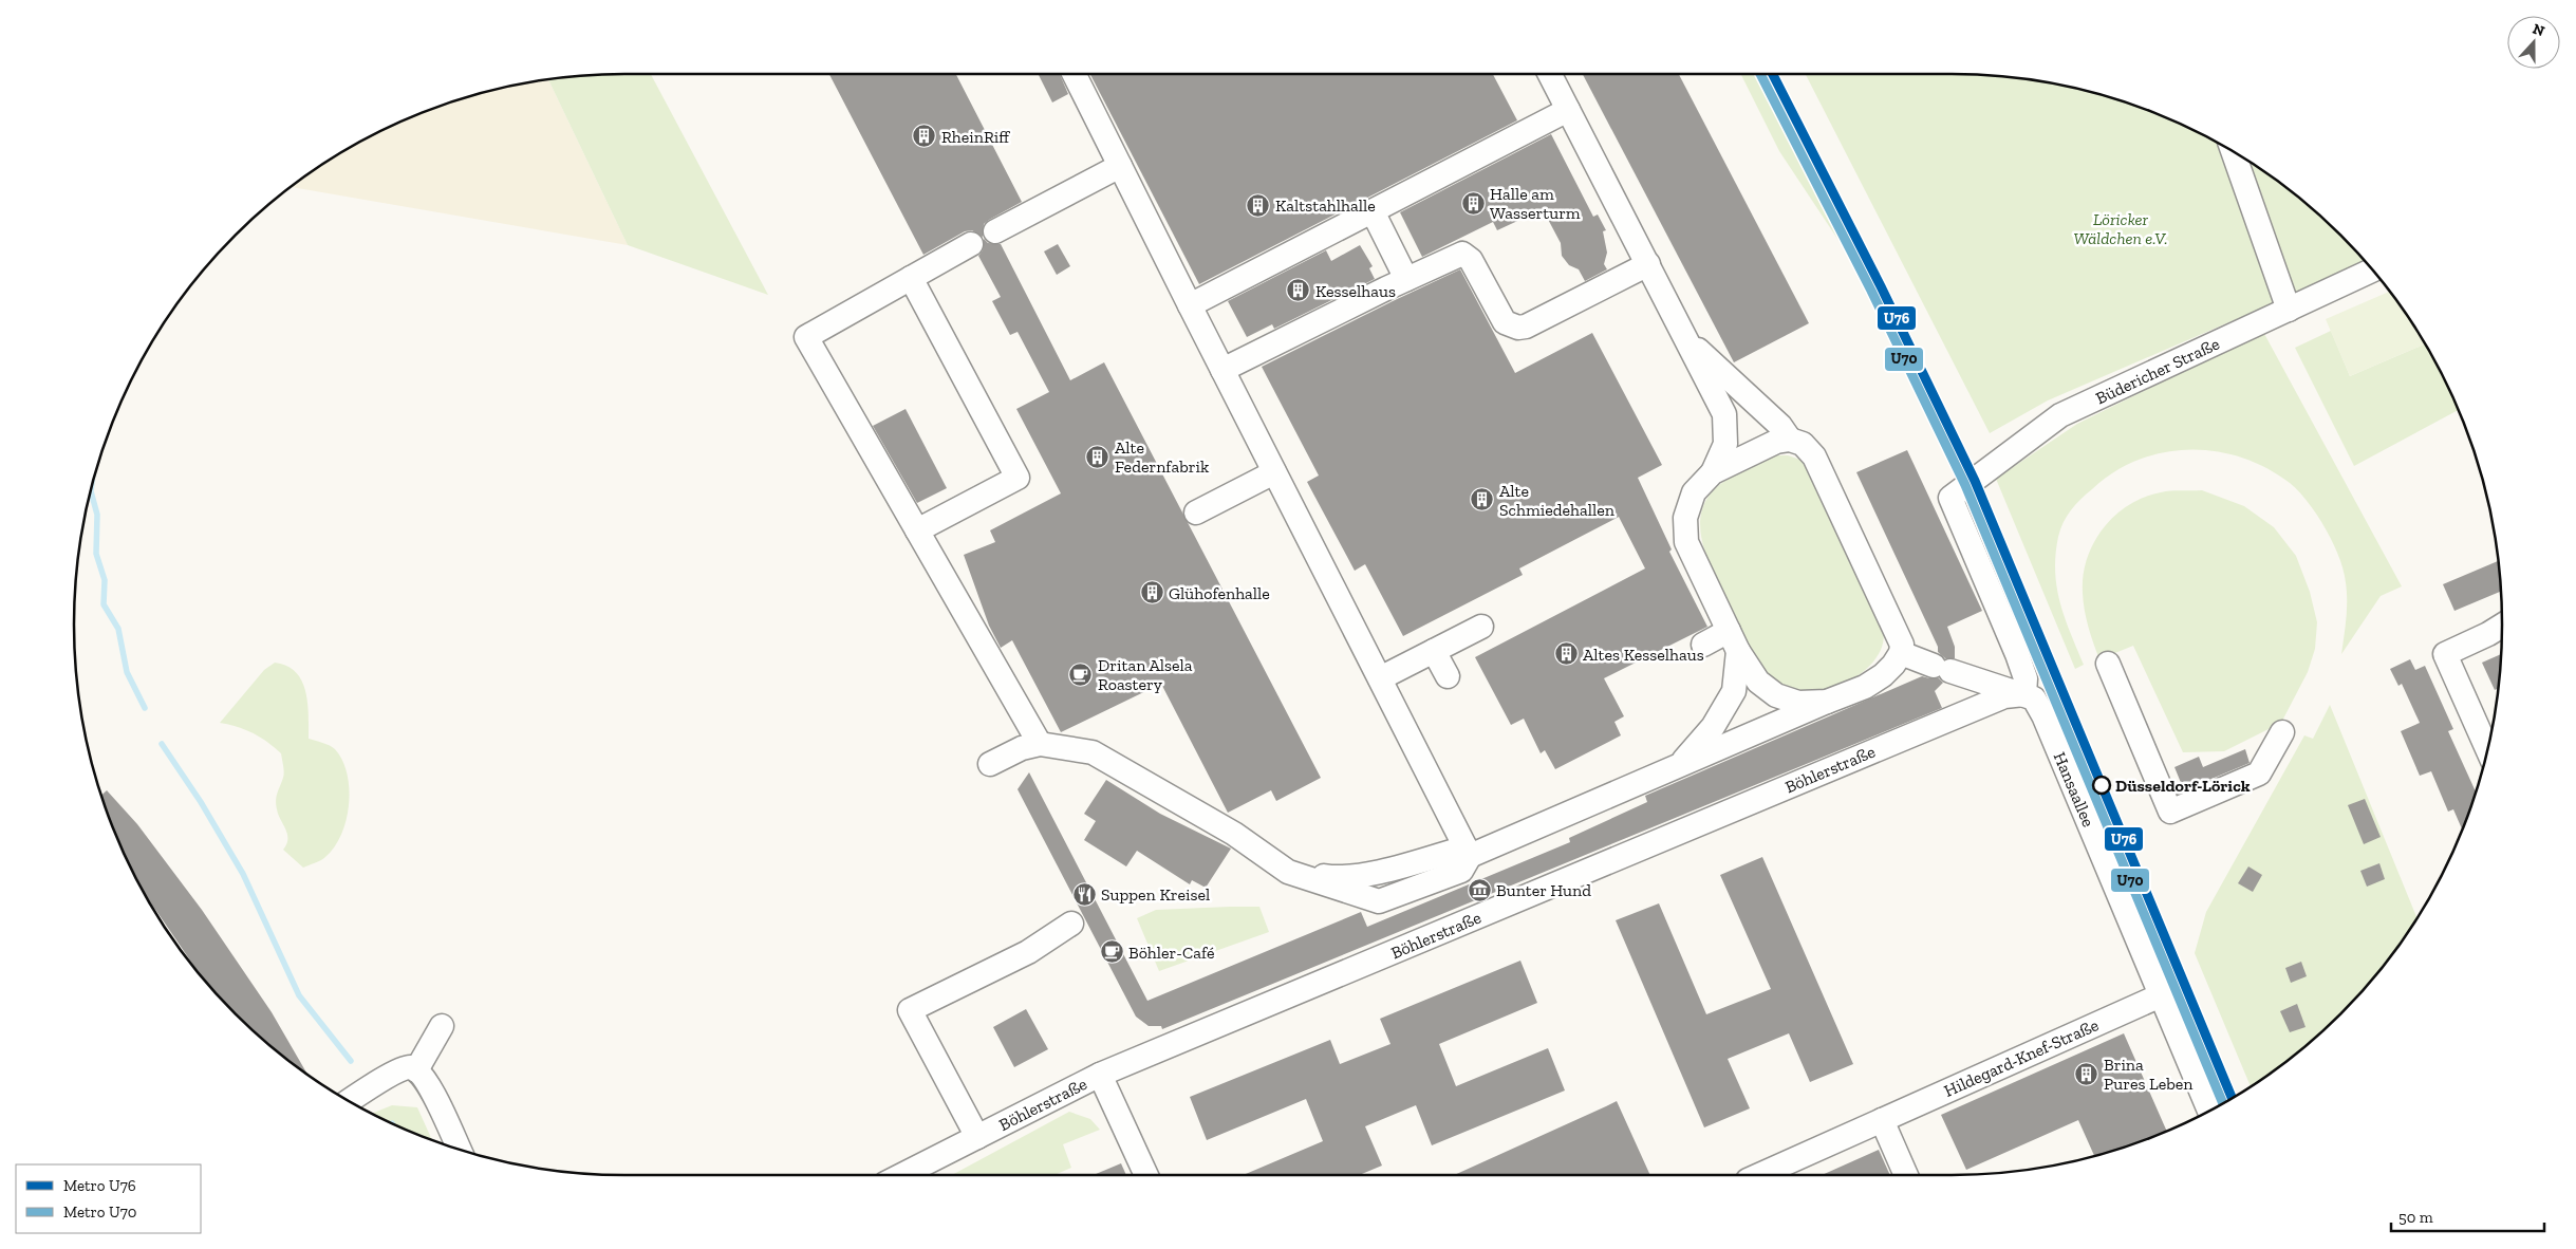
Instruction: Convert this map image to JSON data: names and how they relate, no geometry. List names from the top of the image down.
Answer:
{
  "streets": {
    "street": [
      "Büdericher Straße",
      "Böhlerstraße",
      "Hansaallee",
      "Hildegard-Knef-Straße"
    ]
  },
  "crossings": [
    ["Büdericher Straße", "Böhlerstraße"],
    ["Büdericher Straße", "Hansaallee"],
    ["Böhlerstraße", "Hansaallee"],
    ["Hansaallee", "Hildegard-Knef-Straße"]
  ],
  "parks": ["Löricker Wäldchen e.V."],
  "places": {
    "building": [
      "RheinRiff",
      "Halle am Wasserturm",
      "Kaltstahlhalle",
      "Kesselhaus",
      "Alte Federnfabrik",
      "Alte Schmiedehallen",
      "Glühofenhalle",
      "Altes Kesselhaus",
      "Brina Pures Leben"
    ],
    "cafe": ["Dritan Alsela Roastery", "Böhler-Café"],
    "other": ["Düsseldorf-Lörick"],
    "museum": ["Bunter Hund"],
    "restaurant": ["Suppen Kreisel"]
  },
  "lines": ["metro line U76", "metro line U70"],
  "legend": ["Metro U76", "Metro U70"],
  "scale_bar": "50 m",
  "north": "top"
}
